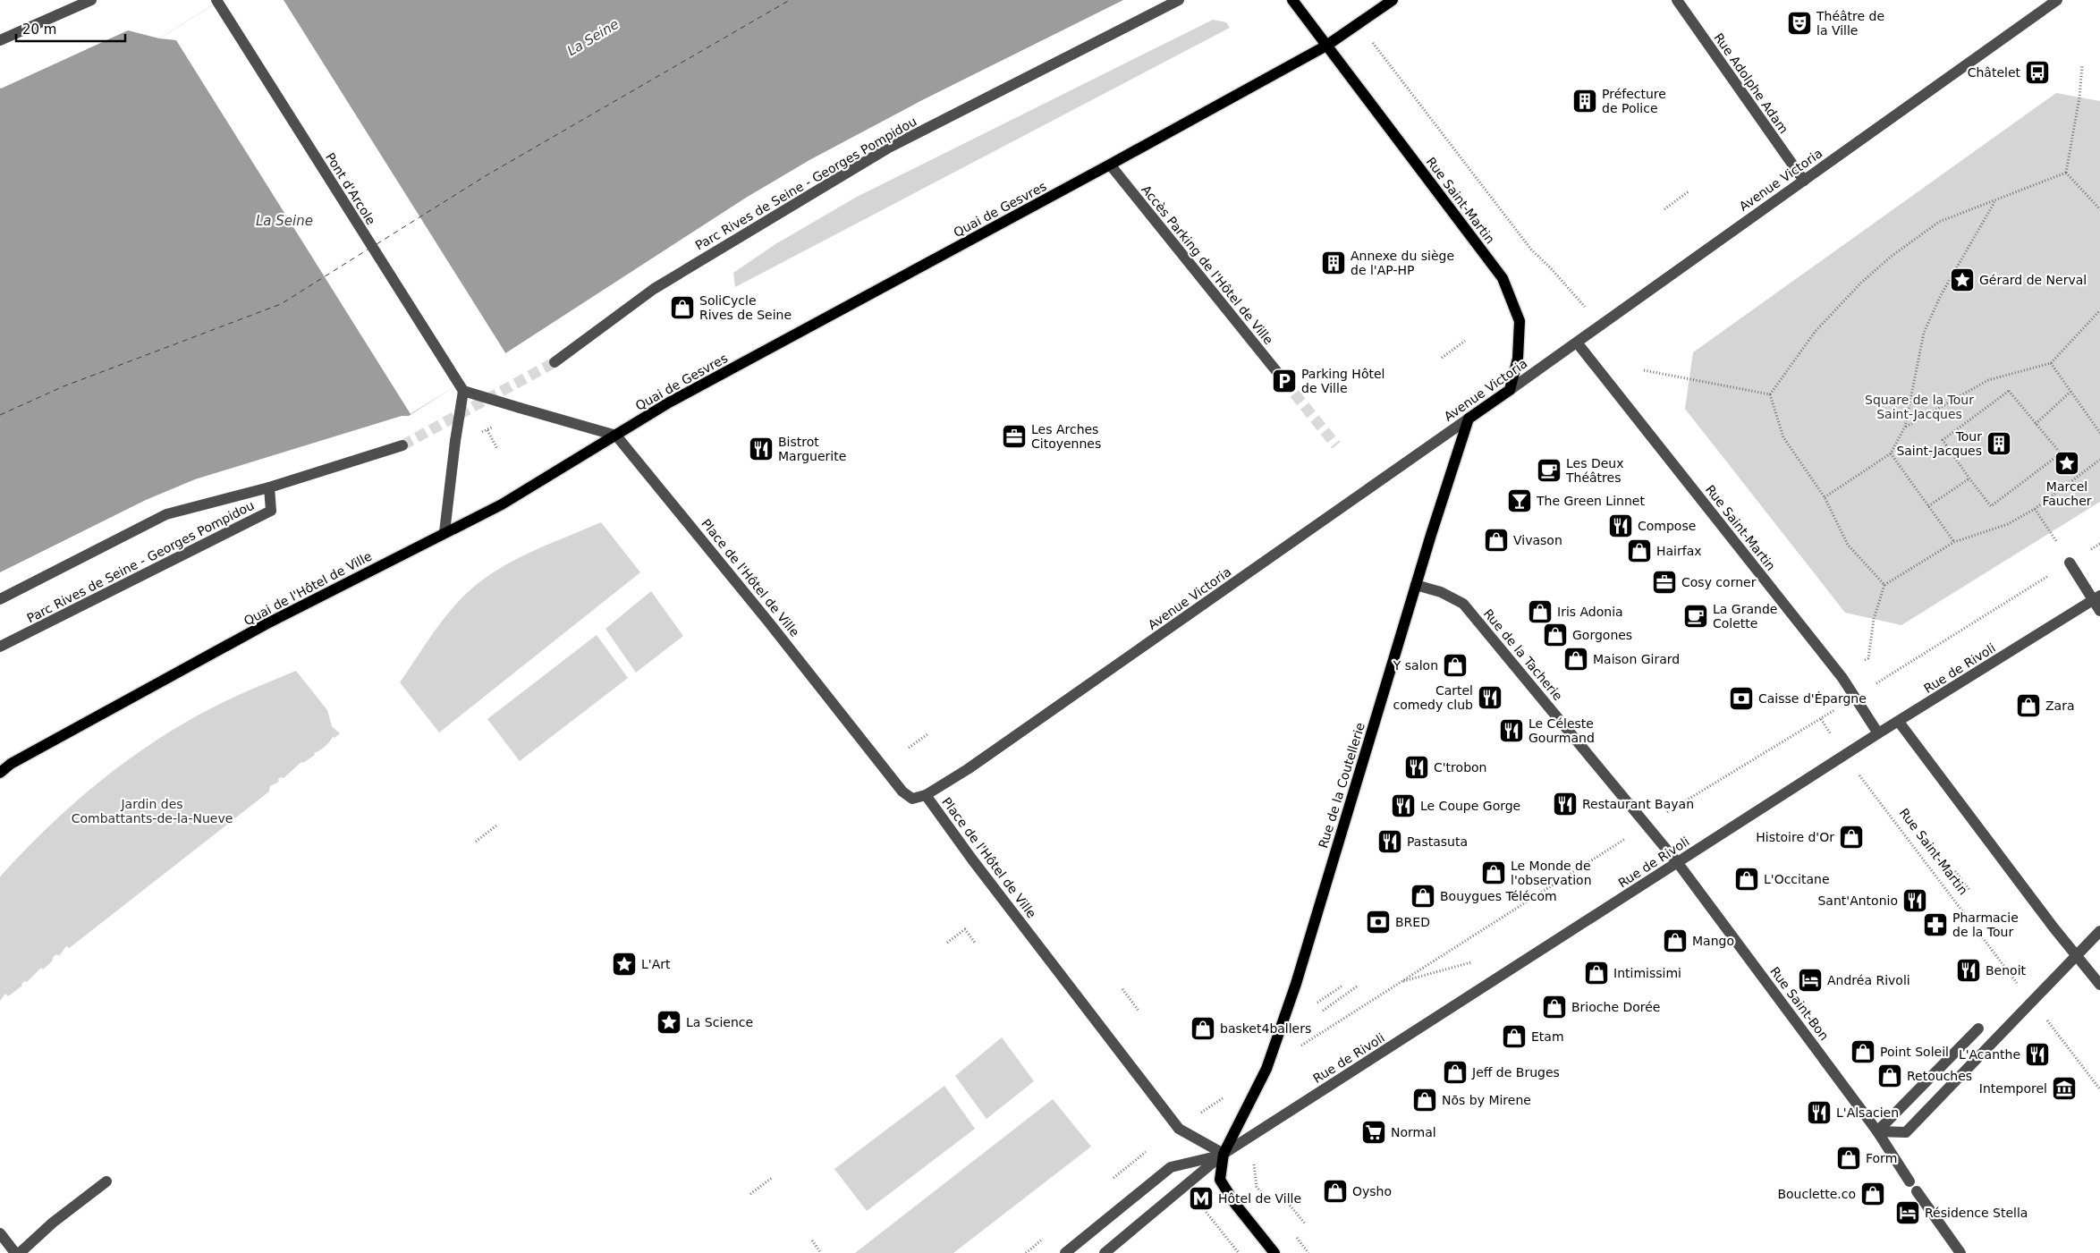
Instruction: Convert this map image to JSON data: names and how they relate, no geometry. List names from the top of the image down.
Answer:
{
  "streets": {
    "main road": [
      "Avenue Victoria",
      "Rue Saint-Martin",
      "Quai de Gesvres",
      "Quai de l'Hôtel de Ville",
      "Rue de la Coutellerie"
    ],
    "street": [
      "Rue Adolphe Adam",
      "Parc Rives de Seine - Georges Pompidou",
      "Pont d'Arcole",
      "Accès Parking de l'Hôtel de Ville",
      "Place de l'Hôtel de Ville",
      "Rue de la Tacherie",
      "Rue de Rivoli",
      "Rue Saint-Bon"
    ]
  },
  "crossings": [
    ["Rue Adolphe Adam", "Avenue Victoria"],
    ["Avenue Victoria", "Rue Saint-Martin"],
    ["Avenue Victoria", "Place de l'Hôtel de Ville"],
    ["Avenue Victoria", "Rue de la Coutellerie"],
    ["Rue Saint-Martin", "Quai de Gesvres"],
    ["Rue Saint-Martin", "Rue de Rivoli"],
    ["Quai de Gesvres", "Accès Parking de l'Hôtel de Ville"],
    ["Quai de Gesvres", "Place de l'Hôtel de Ville"],
    ["Quai de Gesvres", "Quai de l'Hôtel de Ville"],
    ["Place de l'Hôtel de Ville", "Quai de l'Hôtel de Ville"],
    ["Place de l'Hôtel de Ville", "Rue de Rivoli"],
    ["Place de l'Hôtel de Ville", "Rue de la Coutellerie"],
    ["Rue de la Tacherie", "Rue de la Coutellerie"],
    ["Rue de la Tacherie", "Rue Saint-Bon"],
    ["Rue de Rivoli", "Rue de la Coutellerie"],
    ["Rue de Rivoli", "Rue Saint-Bon"]
  ],
  "water": ["La Seine"],
  "parks": ["Square de la Tour Saint-Jacques", "Jardin des Combattants-de-la-Nueve"],
  "places": {
    "theatre": ["Théâtre de la Ville"],
    "bus stop": ["Châtelet"],
    "building": ["Préfecture de Police", "Annexe du siège de l'AP-HP", "Tour Saint-Jacques"],
    "place": [
      "Gérard de Nerval",
      "Marcel Faucher",
      "L'Art",
      "La Science"
    ],
    "shop": [
      "SoliCycle Rives de Seine",
      "Vivason",
      "Hairfax",
      "Iris Adonia",
      "Gorgones",
      "Maison Girard",
      "Y salon",
      "Zara",
      "Histoire d'Or",
      "Le Monde de l'observation",
      "L'Occitane",
      "Bouygues Télécom",
      "Mango",
      "Intimissimi",
      "Brioche Dorée",
      "basket4ballers",
      "Etam",
      "Point Soleil",
      "Jeff de Bruges",
      "Retouches",
      "Nōs by Mirene",
      "Form",
      "Oysho",
      "Bouclette.co"
    ],
    "parking": ["Parking Hôtel de Ville"],
    "office": ["Les Arches Citoyennes", "Cosy corner"],
    "restaurant": [
      "Bistrot Marguerite",
      "Compose",
      "Cartel comedy club",
      "Le Céleste Gourmand",
      "C'trobon",
      "Restaurant Bayan",
      "Le Coupe Gorge",
      "Pastasuta",
      "Sant'Antonio",
      "Benoit",
      "L'Acanthe",
      "L'Alsacien"
    ],
    "cafe": ["Les Deux Théâtres", "La Grande Colette"],
    "bar": ["The Green Linnet"],
    "bank": ["Caisse d'Épargne", "BRED"],
    "pharmacy": ["Pharmacie de la Tour"],
    "hotel": ["Andréa Rivoli", "Résidence Stella"],
    "museum": ["Intemporel"],
    "supermarket": ["Normal"],
    "metro station": ["Hôtel de Ville"]
  },
  "scale_bar": "20 m"
}
